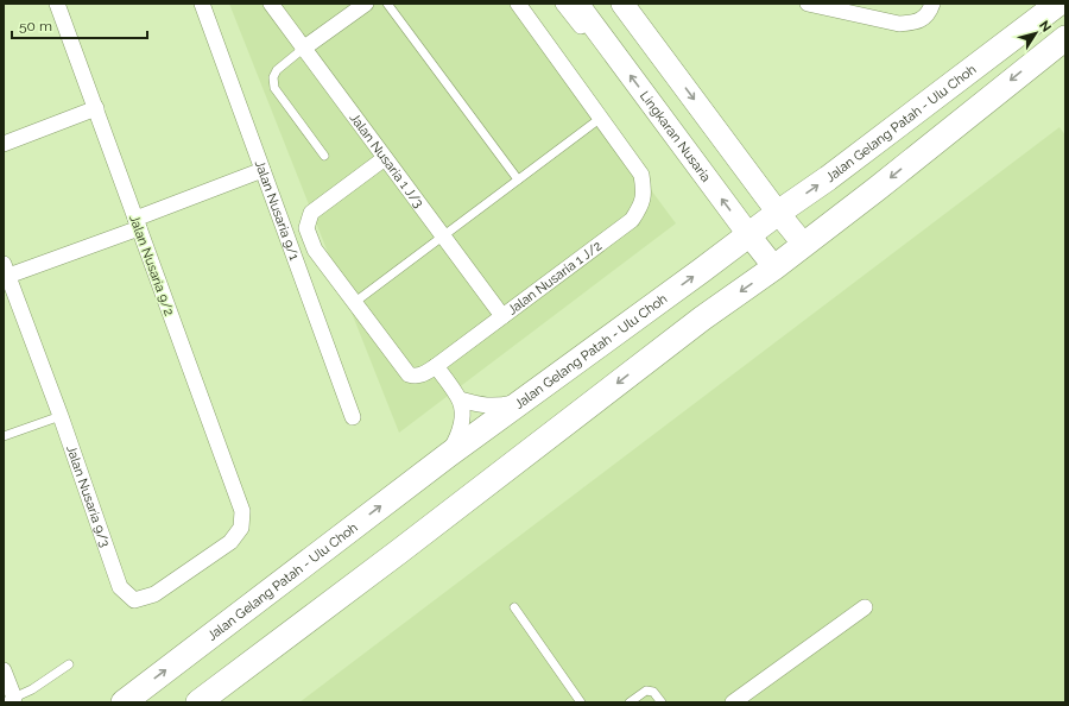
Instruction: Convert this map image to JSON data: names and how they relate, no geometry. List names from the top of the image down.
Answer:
{
  "streets": {
    "main road": ["Jalan Gelang Patah - Ulu Choh", "Lingkaran Nusaria"],
    "street": [
      "Jalan Nusaria 1 J/3",
      "Jalan Nusaria 9/1",
      "Jalan Nusaria 9/2",
      "Jalan Nusaria 1 J/2",
      "Jalan Nusaria 9/3"
    ]
  },
  "crossings": [
    ["Jalan Gelang Patah - Ulu Choh", "Lingkaran Nusaria"],
    ["Jalan Nusaria 1 J/3", "Jalan Nusaria 1 J/2"],
    ["Jalan Nusaria 9/2", "Jalan Nusaria 9/3"]
  ],
  "scale_bar": "50 m",
  "north": "top right"
}
